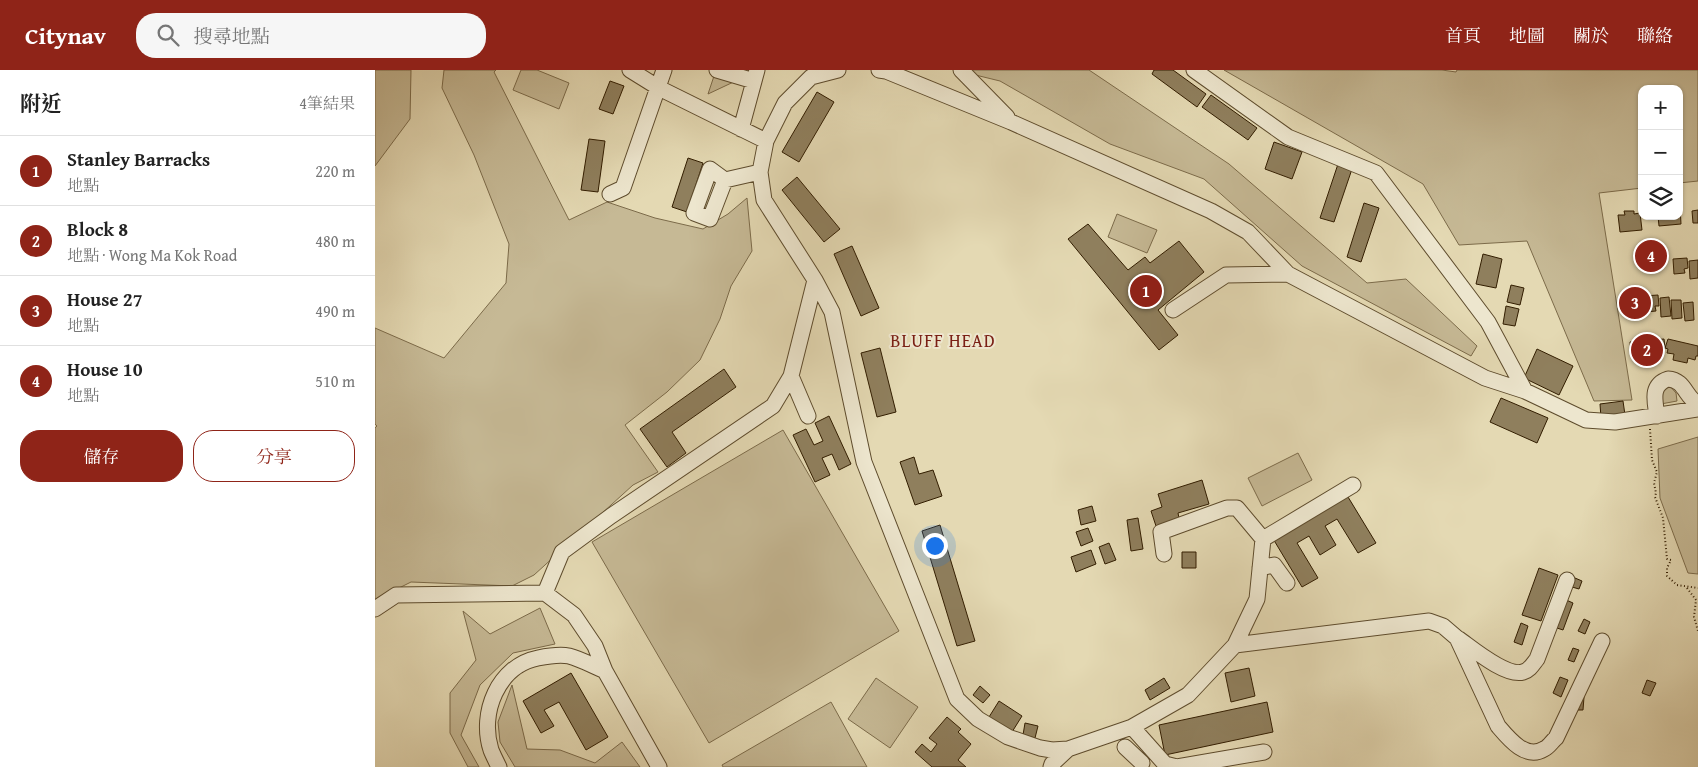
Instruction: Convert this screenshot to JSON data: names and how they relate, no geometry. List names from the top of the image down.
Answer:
{
  "districts": ["BLUFF HEAD"],
  "page": {
    "header": "Citynav",
    "search": "搜尋地點",
    "nav": [
      "首頁",
      "地圖",
      "關於",
      "聯絡"
    ],
    "heading": ["附近", "4筆結果"],
    "map_buttons": ["+", "−"],
    "list": [
      {
        "mark": "1",
        "name": "Stanley Barracks",
        "note": "地點",
        "value": "220 m"
      },
      {
        "mark": "2",
        "name": "Block 8",
        "note": "地點 · Wong Ma Kok Road",
        "value": "480 m"
      },
      {
        "mark": "3",
        "name": "House 27",
        "note": "地點",
        "value": "490 m"
      },
      {
        "mark": "4",
        "name": "House 10",
        "note": "地點",
        "value": "510 m"
      }
    ],
    "pins": [
      "4",
      "1",
      "3",
      "2"
    ],
    "buttons": ["儲存", "分享"]
  }
}
